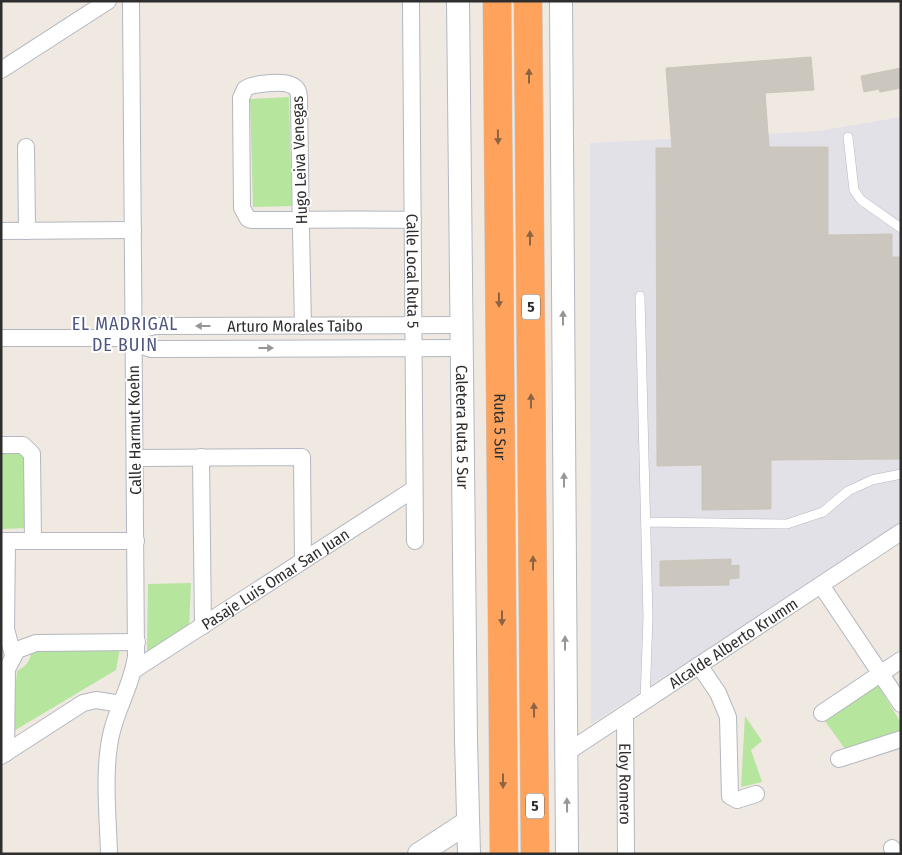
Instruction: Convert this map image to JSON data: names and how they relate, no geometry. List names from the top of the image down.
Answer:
{
  "streets": {
    "highway": ["5", "Ruta 5 Sur"],
    "main road": ["Caletera Ruta 5 Sur"],
    "street": [
      "Hugo Leiva Venegas",
      "Calle Local Ruta 5",
      "Arturo Morales Taibo",
      "Calle Harmut Koehn",
      "Pasaje Luis Omar San Juan",
      "Alcalde Alberto Krumm",
      "Eloy Romero"
    ]
  },
  "crossings": [
    ["Hugo Leiva Venegas", "Arturo Morales Taibo"],
    ["Calle Local Ruta 5", "Arturo Morales Taibo"],
    ["Calle Local Ruta 5", "Pasaje Luis Omar San Juan"],
    ["Arturo Morales Taibo", "Caletera Ruta 5 Sur"],
    ["Arturo Morales Taibo", "Calle Harmut Koehn"],
    ["Calle Harmut Koehn", "Pasaje Luis Omar San Juan"],
    ["Alcalde Alberto Krumm", "Eloy Romero"]
  ],
  "districts": ["EL MADRIGAL DE BUIN"]
}
